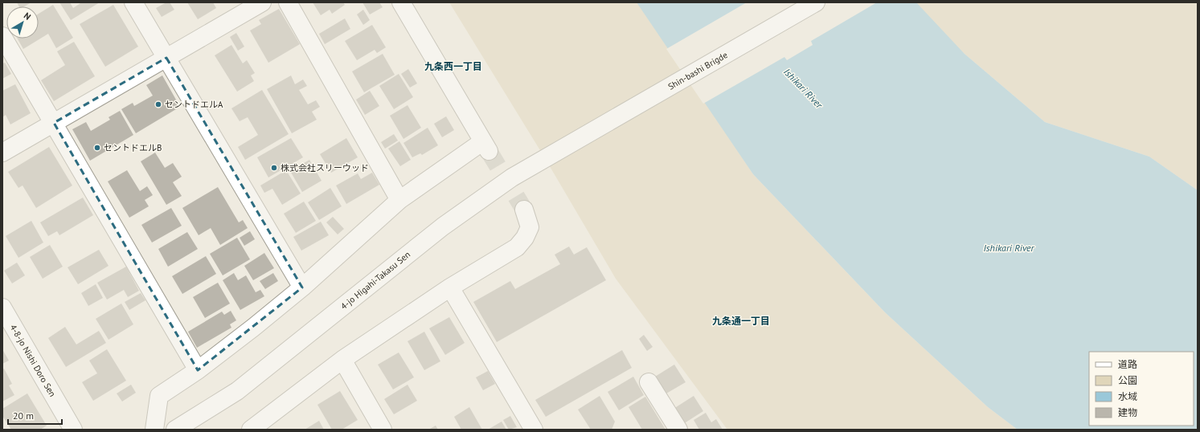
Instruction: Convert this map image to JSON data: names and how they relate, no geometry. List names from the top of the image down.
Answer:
{
  "streets": {
    "street": ["Shin-bashi Brigde", "4-jo Higahi-Takasu Sen", "4-8-jo Nishi Doro Sen"]
  },
  "crossings": [
    ["Shin-bashi Brigde", "4-jo Higahi-Takasu Sen"]
  ],
  "districts": ["九条西一丁目", "九条通一丁目"],
  "water": ["Ishikari River"],
  "places": ["セントドエルA", "セントドエルB", "株式会社スリーウッド"],
  "legend": [
    "道路",
    "公園",
    "水域",
    "建物"
  ],
  "scale_bar": "20 m",
  "north": "top right"
}
